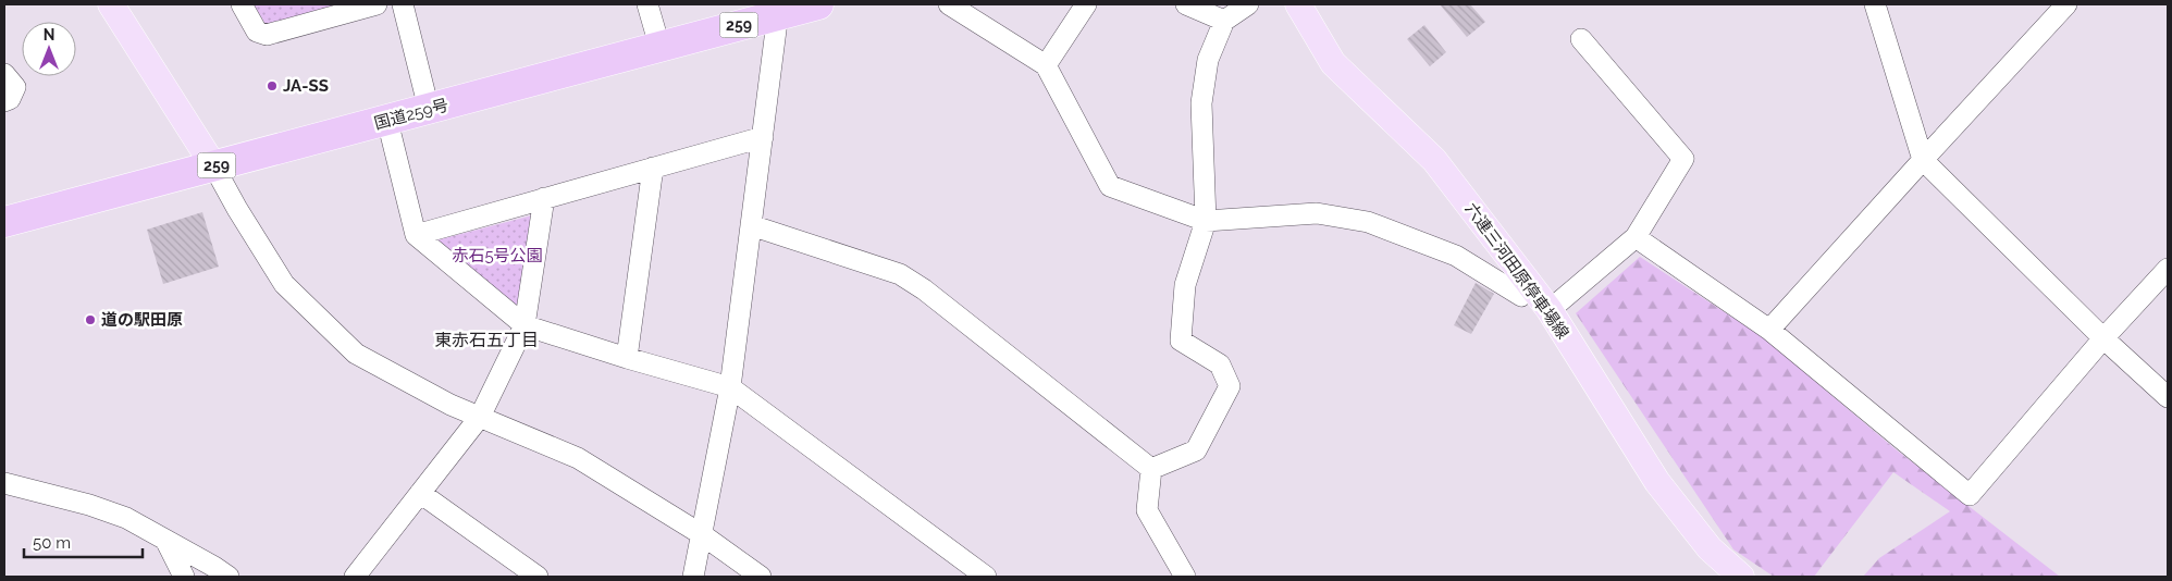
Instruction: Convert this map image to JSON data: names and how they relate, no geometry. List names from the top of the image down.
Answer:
{
  "streets": {
    "highway": ["259", "国道259号"],
    "main road": ["六連三河田原停車場線"]
  },
  "districts": ["東赤石五丁目"],
  "parks": ["赤石5号公園"],
  "places": ["JA-SS", "道の駅田原"],
  "scale_bar": "50 m",
  "north": "top"
}
